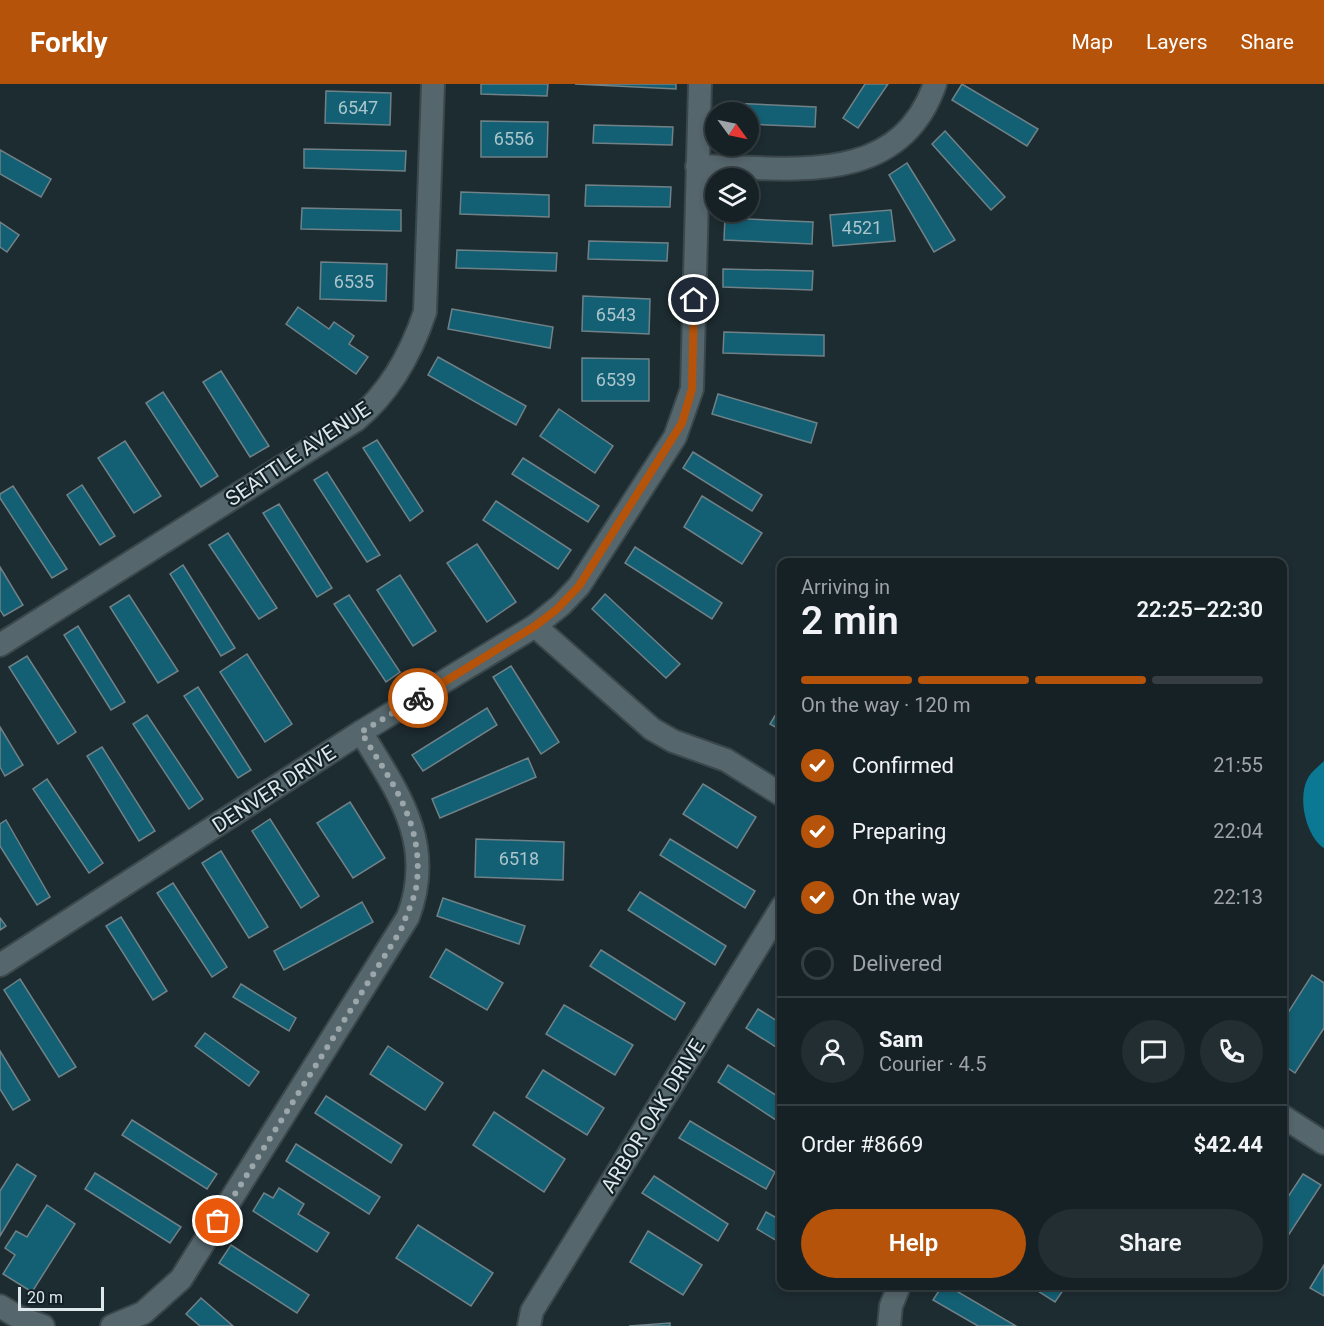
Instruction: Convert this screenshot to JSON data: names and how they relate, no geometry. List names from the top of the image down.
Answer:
{
  "streets": {
    "street": ["SEATTLE AVENUE", "DENVER DRIVE", "ARBOR OAK DRIVE"]
  },
  "house_numbers": [
    "6547",
    "6556",
    "4521",
    "6535",
    "6543",
    "6539",
    "6518"
  ],
  "scale_bar": "20 m",
  "north": "bottom right",
  "page": {
    "header": "Forkly",
    "nav": ["Map", "Layers", "Share"],
    "heading": ["2 min", "Arriving in", "22:25–22:30"],
    "panel": [
      "Sam",
      "Courier · 4.5",
      "Order #8669",
      "$42.44"
    ],
    "bar": "On the way · 120 m",
    "list": [
      ["Confirmed", "21:55"],
      ["Preparing", "22:04"],
      ["On the way", "22:13"],
      "Delivered"
    ],
    "buttons": ["Help", "Share"],
    "scale": "20 m"
  }
}
